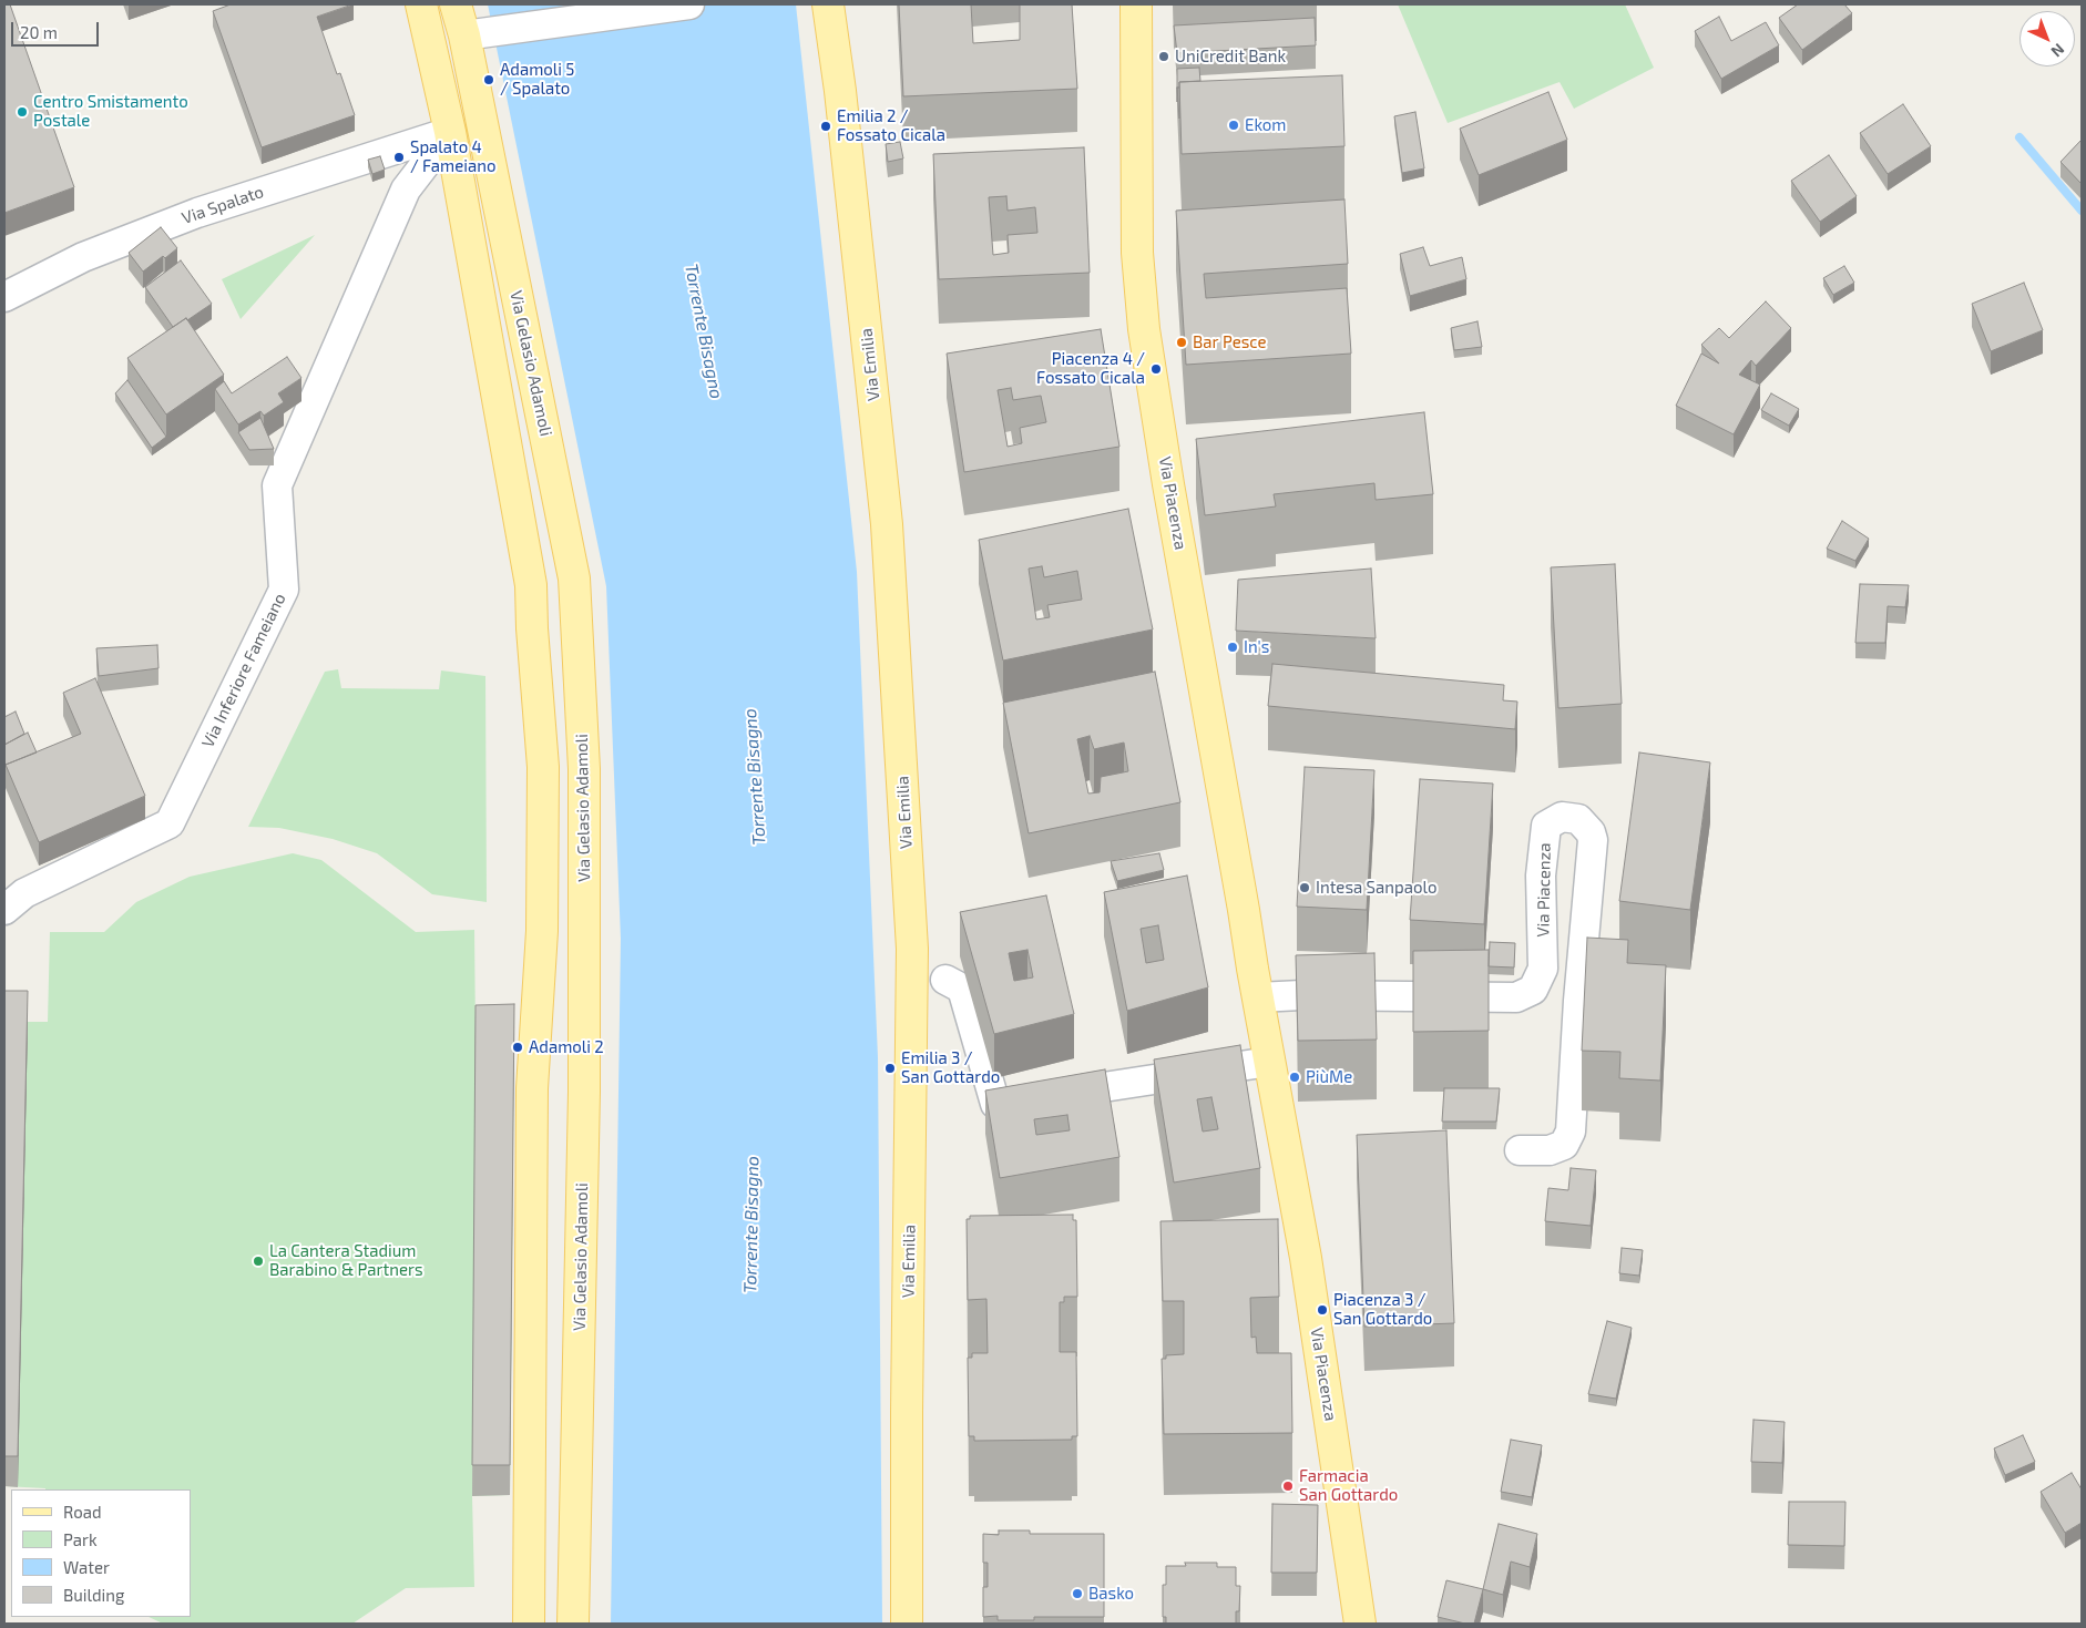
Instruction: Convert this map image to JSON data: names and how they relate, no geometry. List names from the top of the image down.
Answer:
{
  "streets": {
    "main road": ["Via Gelasio Adamoli", "Via Emilia", "Via Piacenza"],
    "street": ["Via Spalato", "Via Inferiore Fameiano"]
  },
  "crossings": [
    ["Via Spalato", "Via Inferiore Fameiano"]
  ],
  "water": ["Torrente Bisagno"],
  "places": [
    "UniCredit Bank",
    "Adamoli 5 / Spalato",
    "Centro Smistamento Postale",
    "Ekom",
    "Emilia 2 / Fossato Cicala",
    "Spalato 4 / Fameiano",
    "Bar Pesce",
    "Piacenza 4 / Fossato Cicala",
    "In's",
    "Intesa Sanpaolo",
    "Adamoli 2",
    "Emilia 3 / San Gottardo",
    "PiùMe",
    "La Cantera Stadium Barabino & Partners",
    "Piacenza 3 / San Gottardo",
    "Farmacia San Gottardo",
    "Basko"
  ],
  "legend": [
    "Road",
    "Park",
    "Water",
    "Building"
  ],
  "scale_bar": "20 m",
  "north": "bottom right"
}
